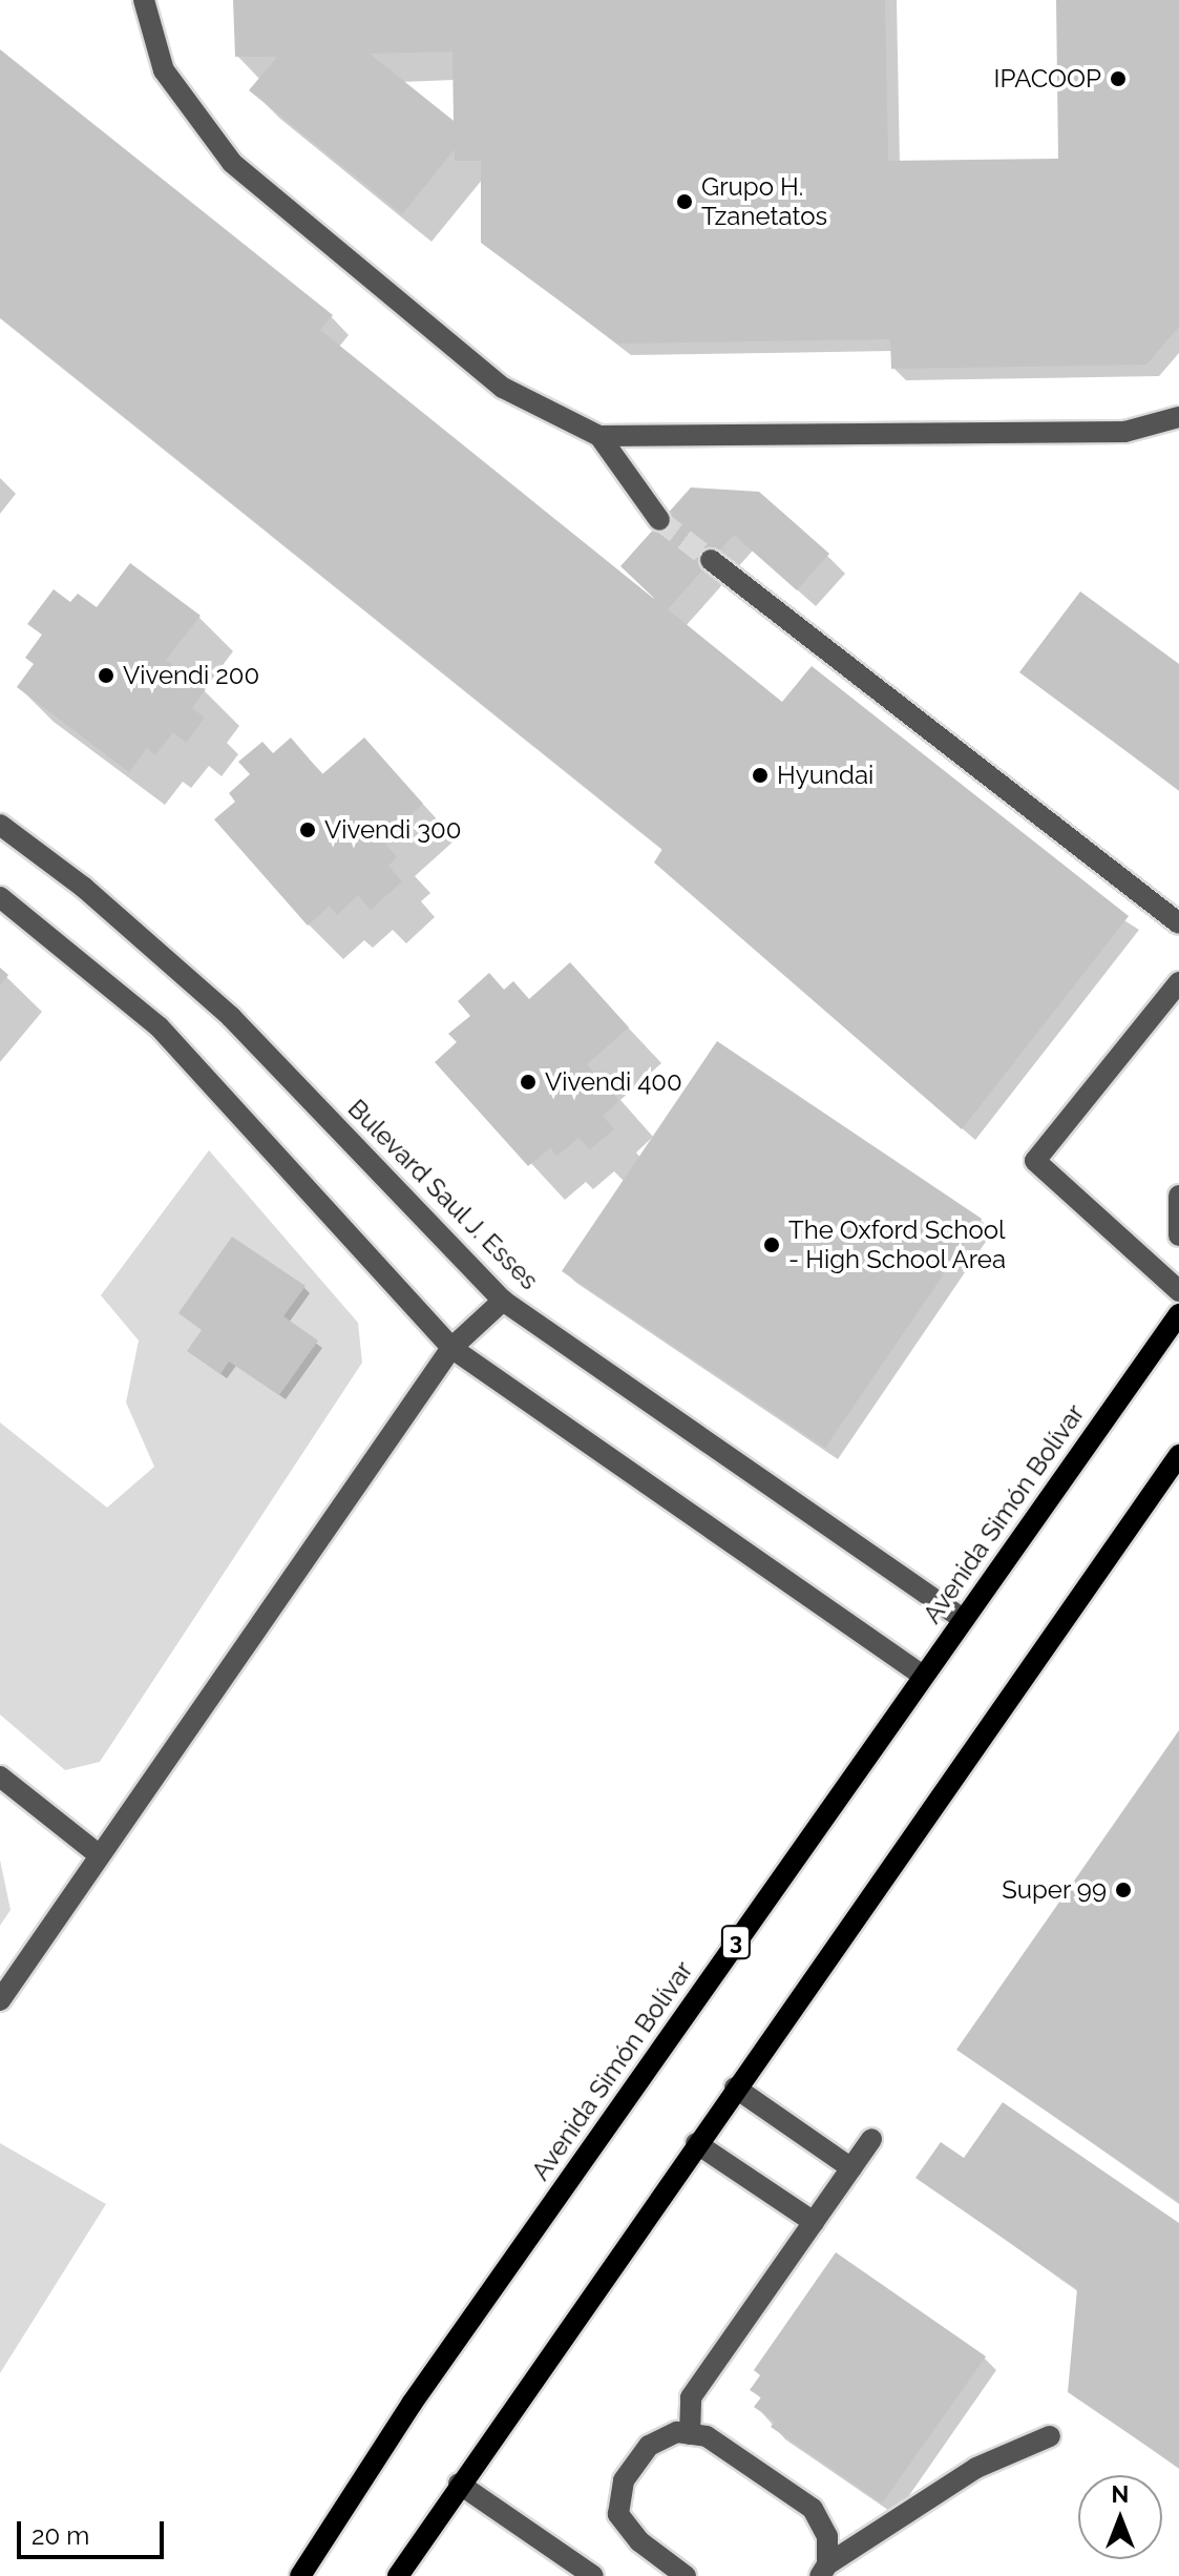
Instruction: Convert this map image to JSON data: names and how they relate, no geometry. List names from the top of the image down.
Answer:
{
  "streets": {
    "main road": ["Avenida Simón Bolívar", "3"],
    "street": ["Bulevard Saul J. Esses"]
  },
  "crossings": [
    ["Bulevard Saul J. Esses", "Avenida Simón Bolívar"]
  ],
  "places": [
    "IPACOOP",
    "Grupo H. Tzanetatos",
    "Vivendi 200",
    "Hyundai",
    "Vivendi 300",
    "Vivendi 400",
    "The Oxford School - High School Area",
    "Super 99"
  ],
  "scale_bar": "20 m",
  "north": "top"
}
